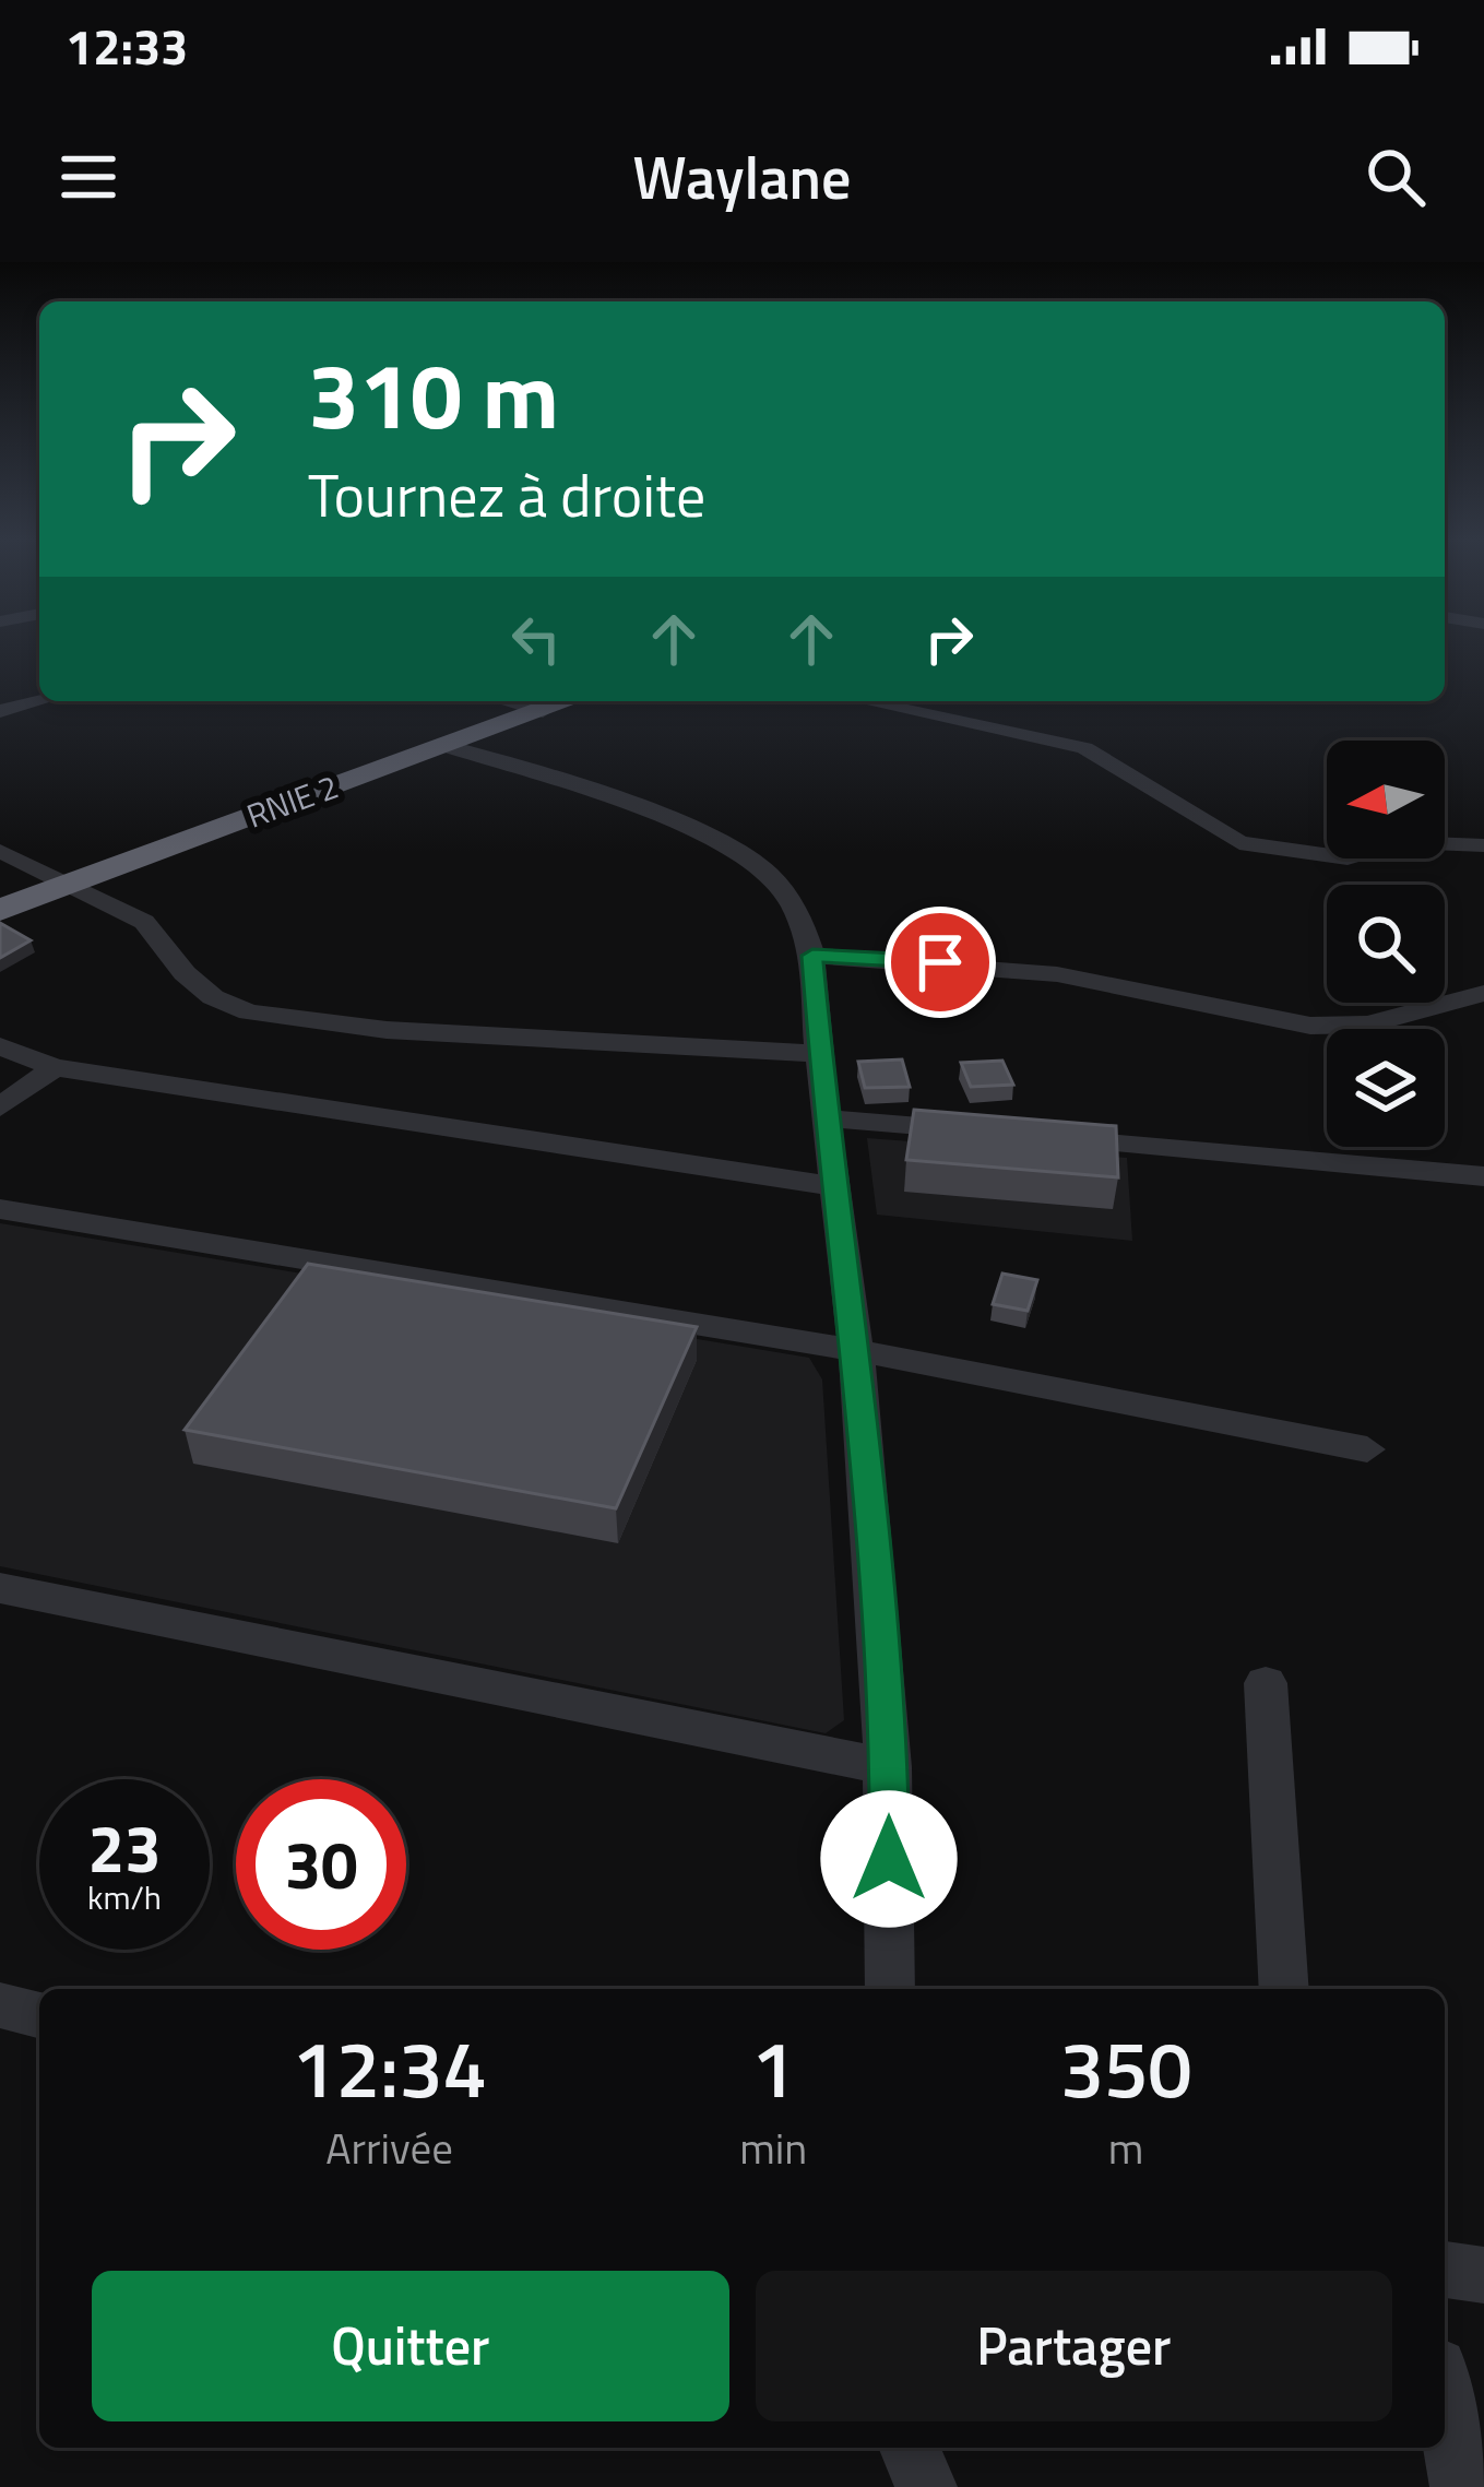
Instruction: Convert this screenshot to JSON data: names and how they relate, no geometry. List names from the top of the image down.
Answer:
{
  "streets": {
    "highway": ["RNIE 2"]
  },
  "north": "left",
  "page": {
    "status": "12:33",
    "header": "Waylane",
    "turn": ["310 m", "Tournez à droite"],
    "speed": "23 km/h",
    "limit": "30",
    "eta": [
      "12:34",
      "Arrivée",
      "1",
      "min",
      "350",
      "m"
    ],
    "buttons": ["Quitter", "Partager"]
  }
}
